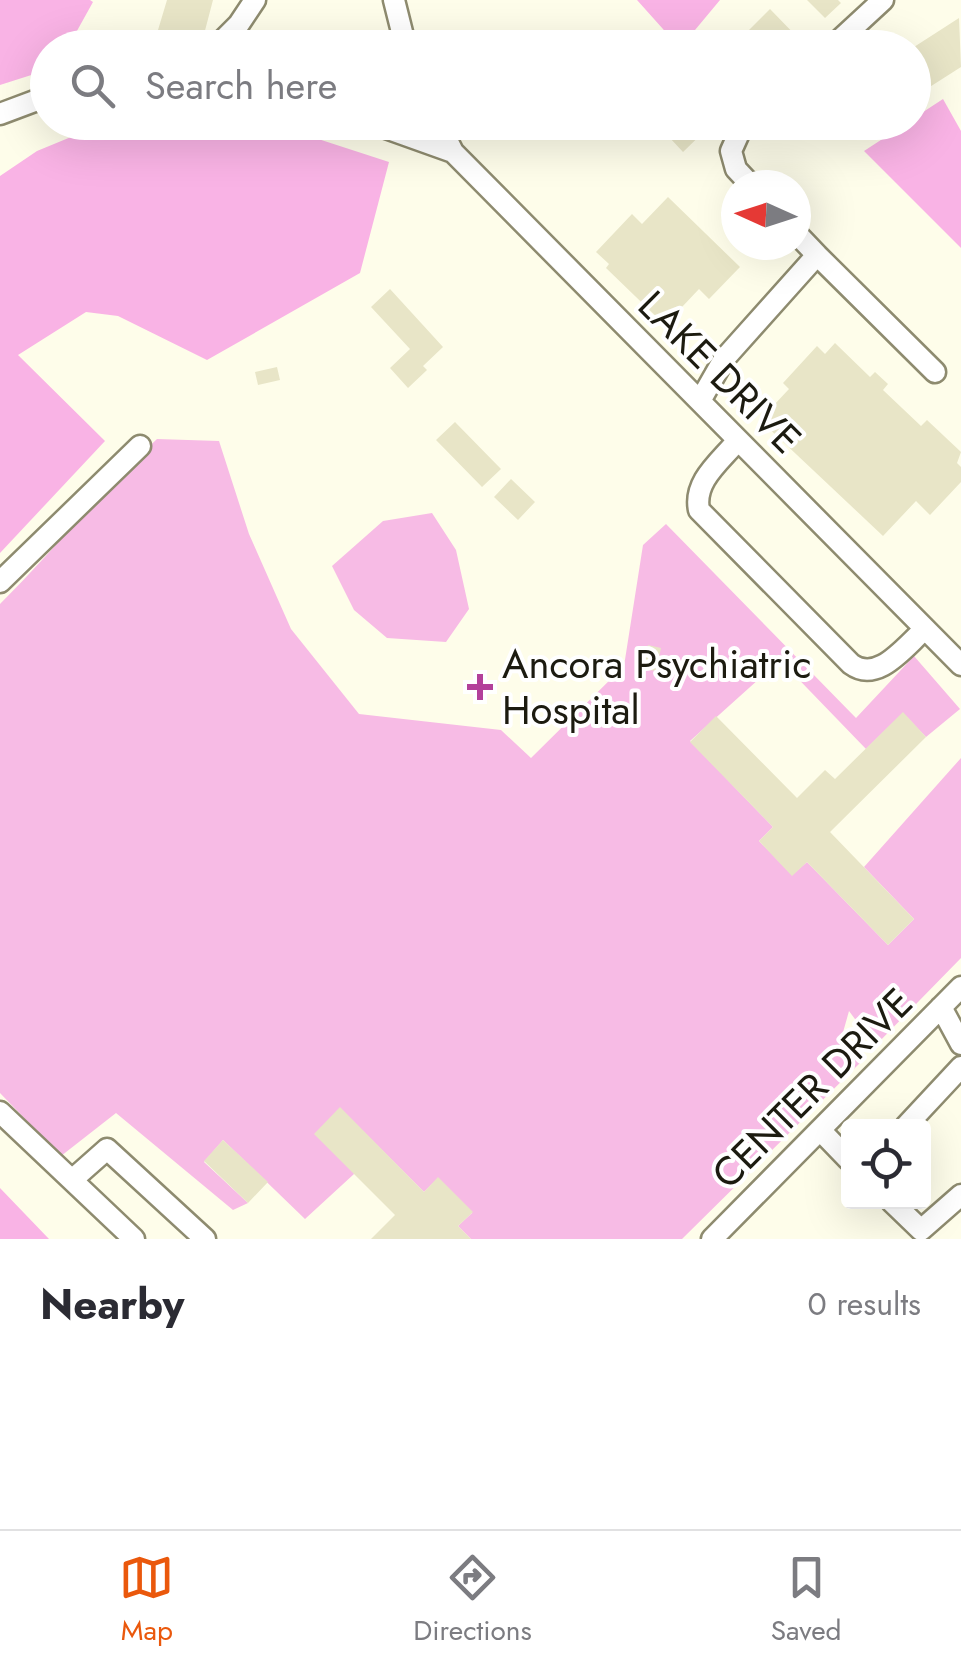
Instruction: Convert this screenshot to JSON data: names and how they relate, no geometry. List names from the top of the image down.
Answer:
{
  "streets": {
    "lane": ["LAKE DRIVE", "CENTER DRIVE"]
  },
  "places": {
    "health": ["Ancora Psychiatric Hospital"]
  },
  "north": "left",
  "page": {
    "search": "Search here",
    "heading": ["Nearby", "0 results"],
    "nav": ["Map", "Directions", "Saved"]
  }
}
